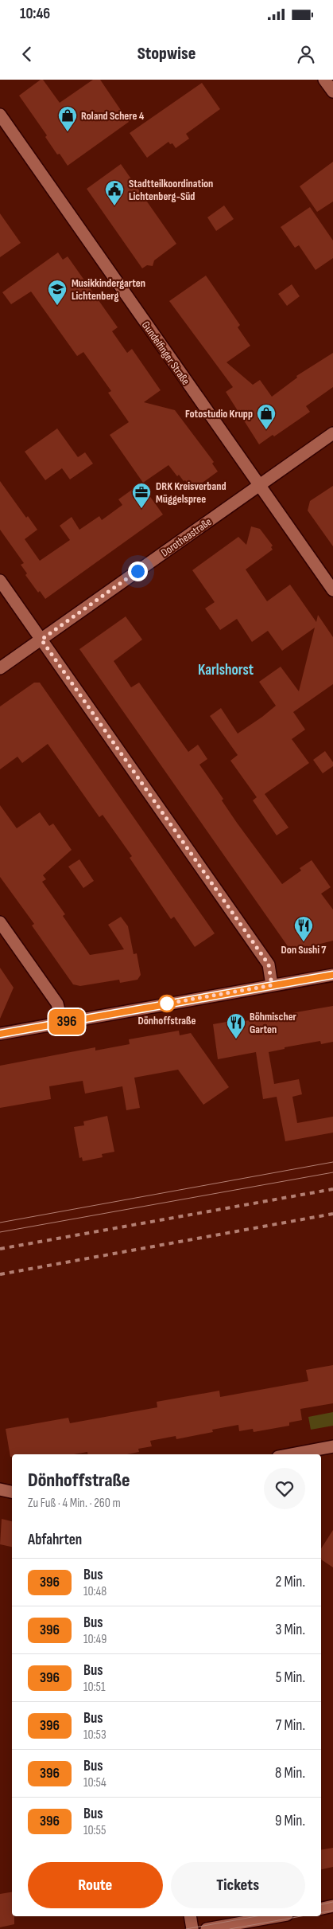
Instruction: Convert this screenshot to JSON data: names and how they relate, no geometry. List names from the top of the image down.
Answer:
{
  "streets": {
    "street": ["Gundelfinger Straße", "Dorotheastraße"]
  },
  "crossings": [
    ["Gundelfinger Straße", "Dorotheastraße"]
  ],
  "districts": ["Karlshorst"],
  "places": {
    "shop": ["Roland Schere 4", "Fotostudio Krupp"],
    "public building": ["Stadtteilkoordination Lichtenberg-Süd"],
    "school or university": ["Musikkindergarten Lichtenberg"],
    "office": ["DRK Kreisverband Müggelspree"],
    "restaurant": ["Don Sushi 7", "Böhmischer Garten"],
    "other": ["Dönhoffstraße"]
  },
  "lines": ["bus line 396"],
  "page": {
    "status": "10:46",
    "header": "Stopwise",
    "on_map": "396",
    "heading": [
      ["Dönhoffstraße", "Zu Fuß · 4 Min. · 260 m"],
      "Abfahrten"
    ],
    "list": [
      {
        "mark": "396",
        "name": "Bus",
        "note": "10:48",
        "value": "2 Min."
      },
      {
        "mark": "396",
        "name": "Bus",
        "note": "10:49",
        "value": "3 Min."
      },
      {
        "mark": "396",
        "name": "Bus",
        "note": "10:51",
        "value": "5 Min."
      },
      {
        "mark": "396",
        "name": "Bus",
        "note": "10:53",
        "value": "7 Min."
      },
      {
        "mark": "396",
        "name": "Bus",
        "note": "10:54",
        "value": "8 Min."
      },
      {
        "mark": "396",
        "name": "Bus",
        "note": "10:55",
        "value": "9 Min."
      }
    ],
    "buttons": ["Route", "Tickets"]
  }
}
